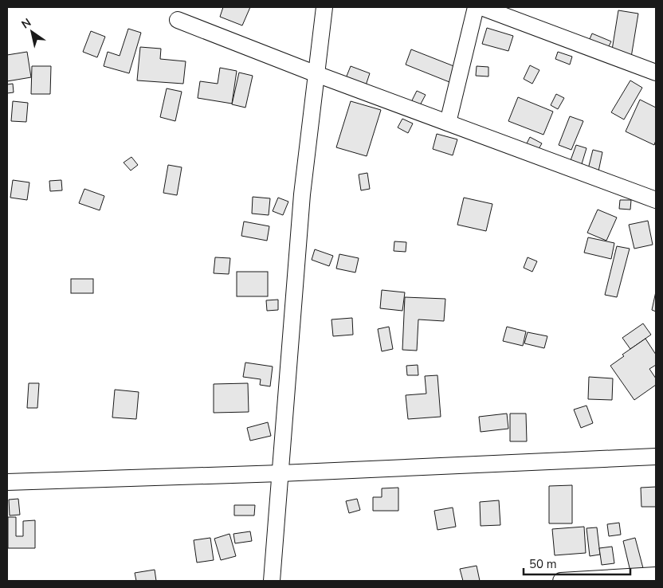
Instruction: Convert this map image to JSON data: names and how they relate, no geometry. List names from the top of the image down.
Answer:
{
  "scale_bar": "50 m",
  "north": "top left"
}
